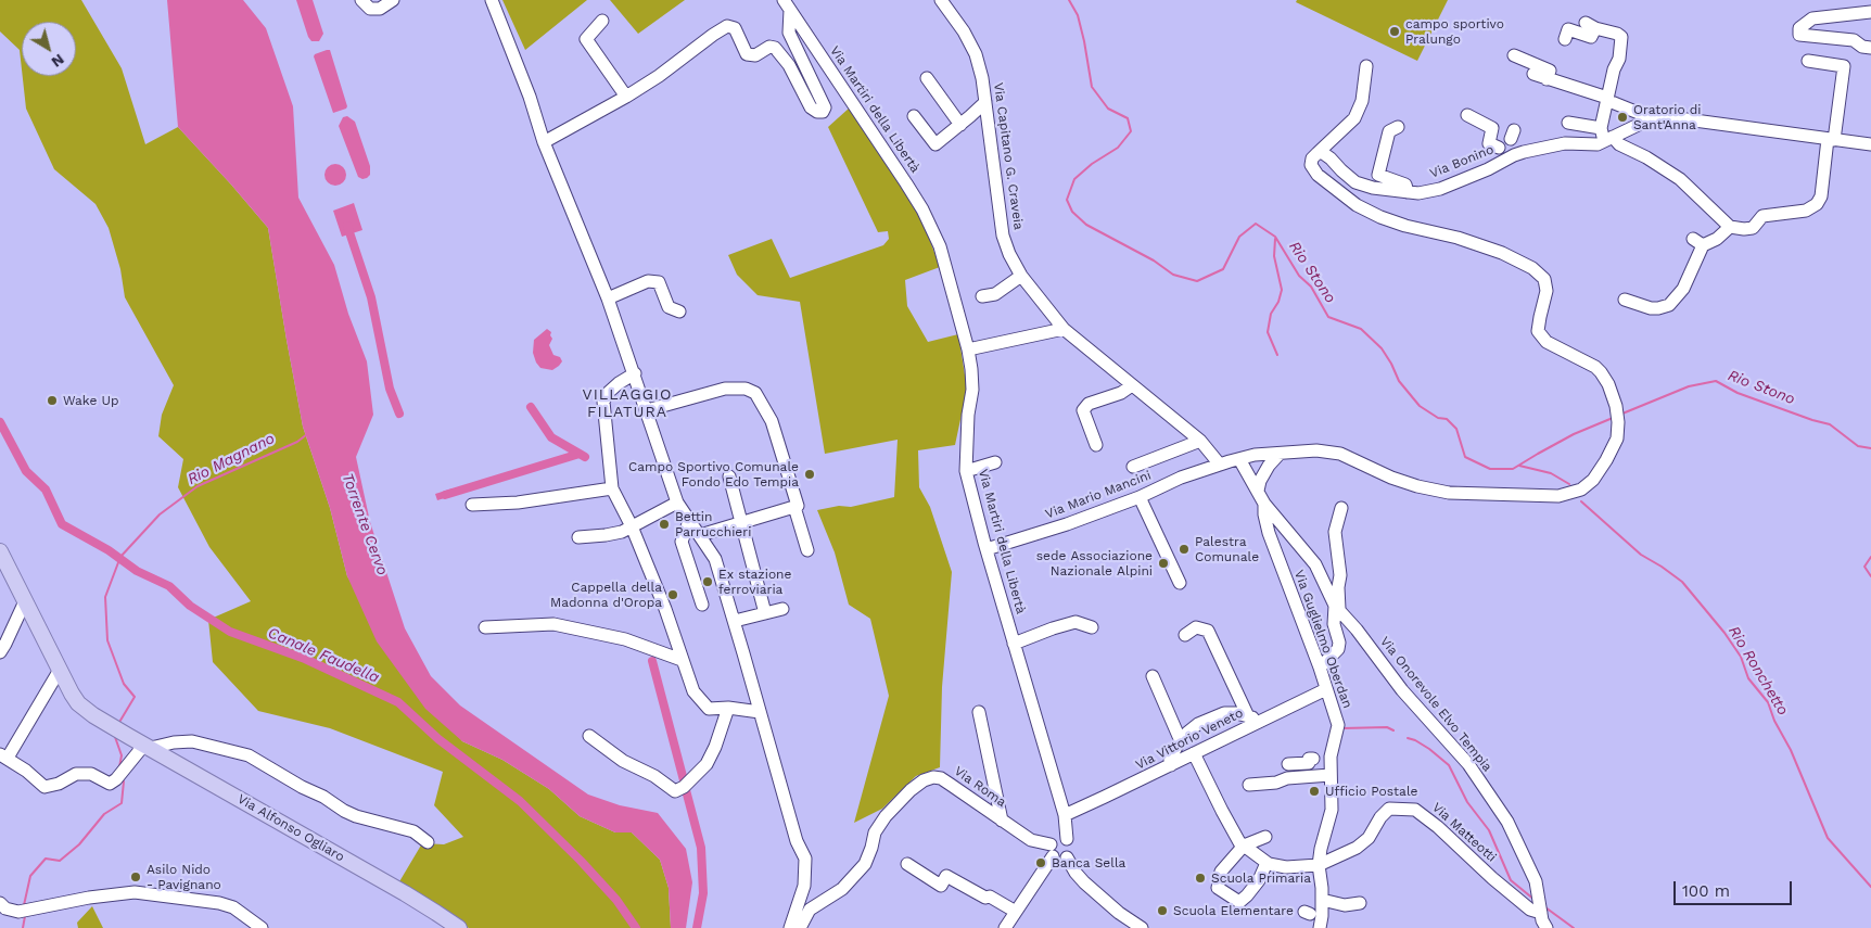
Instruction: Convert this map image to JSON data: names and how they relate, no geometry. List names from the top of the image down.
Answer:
{
  "streets": {
    "main road": ["Via Alfonso Ogliaro"],
    "street": [
      "Via Martiri della Libertà",
      "Via Capitano G. Craveia",
      "Via Bonino",
      "Via Mario Mancini",
      "Via Guglielmo Oberdan",
      "Via Onorevole Elvo Tempia",
      "Via Vittorio Veneto",
      "Via Roma",
      "Via Matteotti"
    ]
  },
  "crossings": [
    ["Via Martiri della Libertà", "Via Mario Mancini"],
    ["Via Martiri della Libertà", "Via Vittorio Veneto"],
    ["Via Martiri della Libertà", "Via Roma"],
    ["Via Capitano G. Craveia", "Via Mario Mancini"],
    ["Via Guglielmo Oberdan", "Via Onorevole Elvo Tempia"],
    ["Via Guglielmo Oberdan", "Via Vittorio Veneto"],
    ["Via Guglielmo Oberdan", "Via Matteotti"],
    ["Via Onorevole Elvo Tempia", "Via Matteotti"]
  ],
  "districts": ["VILLAGGIO FILATURA"],
  "water": [
    "Rio Stono",
    "Rio Magnano",
    "Torrente Cervo",
    "Canale Faudella",
    "Rio Ronchetto"
  ],
  "places": [
    "campo sportivo Pralungo",
    "Oratorio di Sant'Anna",
    "Wake Up",
    "Campo Sportivo Comunale Fondo Edo Tempia",
    "Bettin Parrucchieri",
    "Palestra Comunale",
    "sede Associazione Nazionale Alpini",
    "Ex stazione ferroviaria",
    "Cappella della Madonna d'Oropa",
    "Ufficio Postale",
    "Banca Sella",
    "Asilo Nido - Pavignano",
    "Scuola Primaria",
    "Scuola Elementare"
  ],
  "scale_bar": "100 m",
  "north": "bottom right"
}
